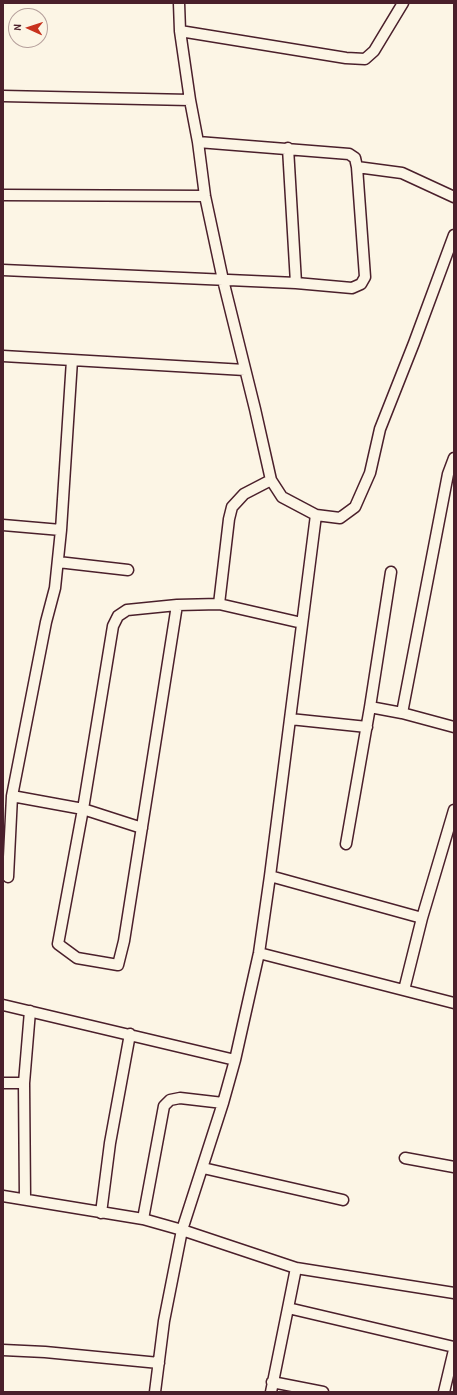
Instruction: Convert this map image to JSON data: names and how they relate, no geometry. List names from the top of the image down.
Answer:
{
  "north": "left"
}
